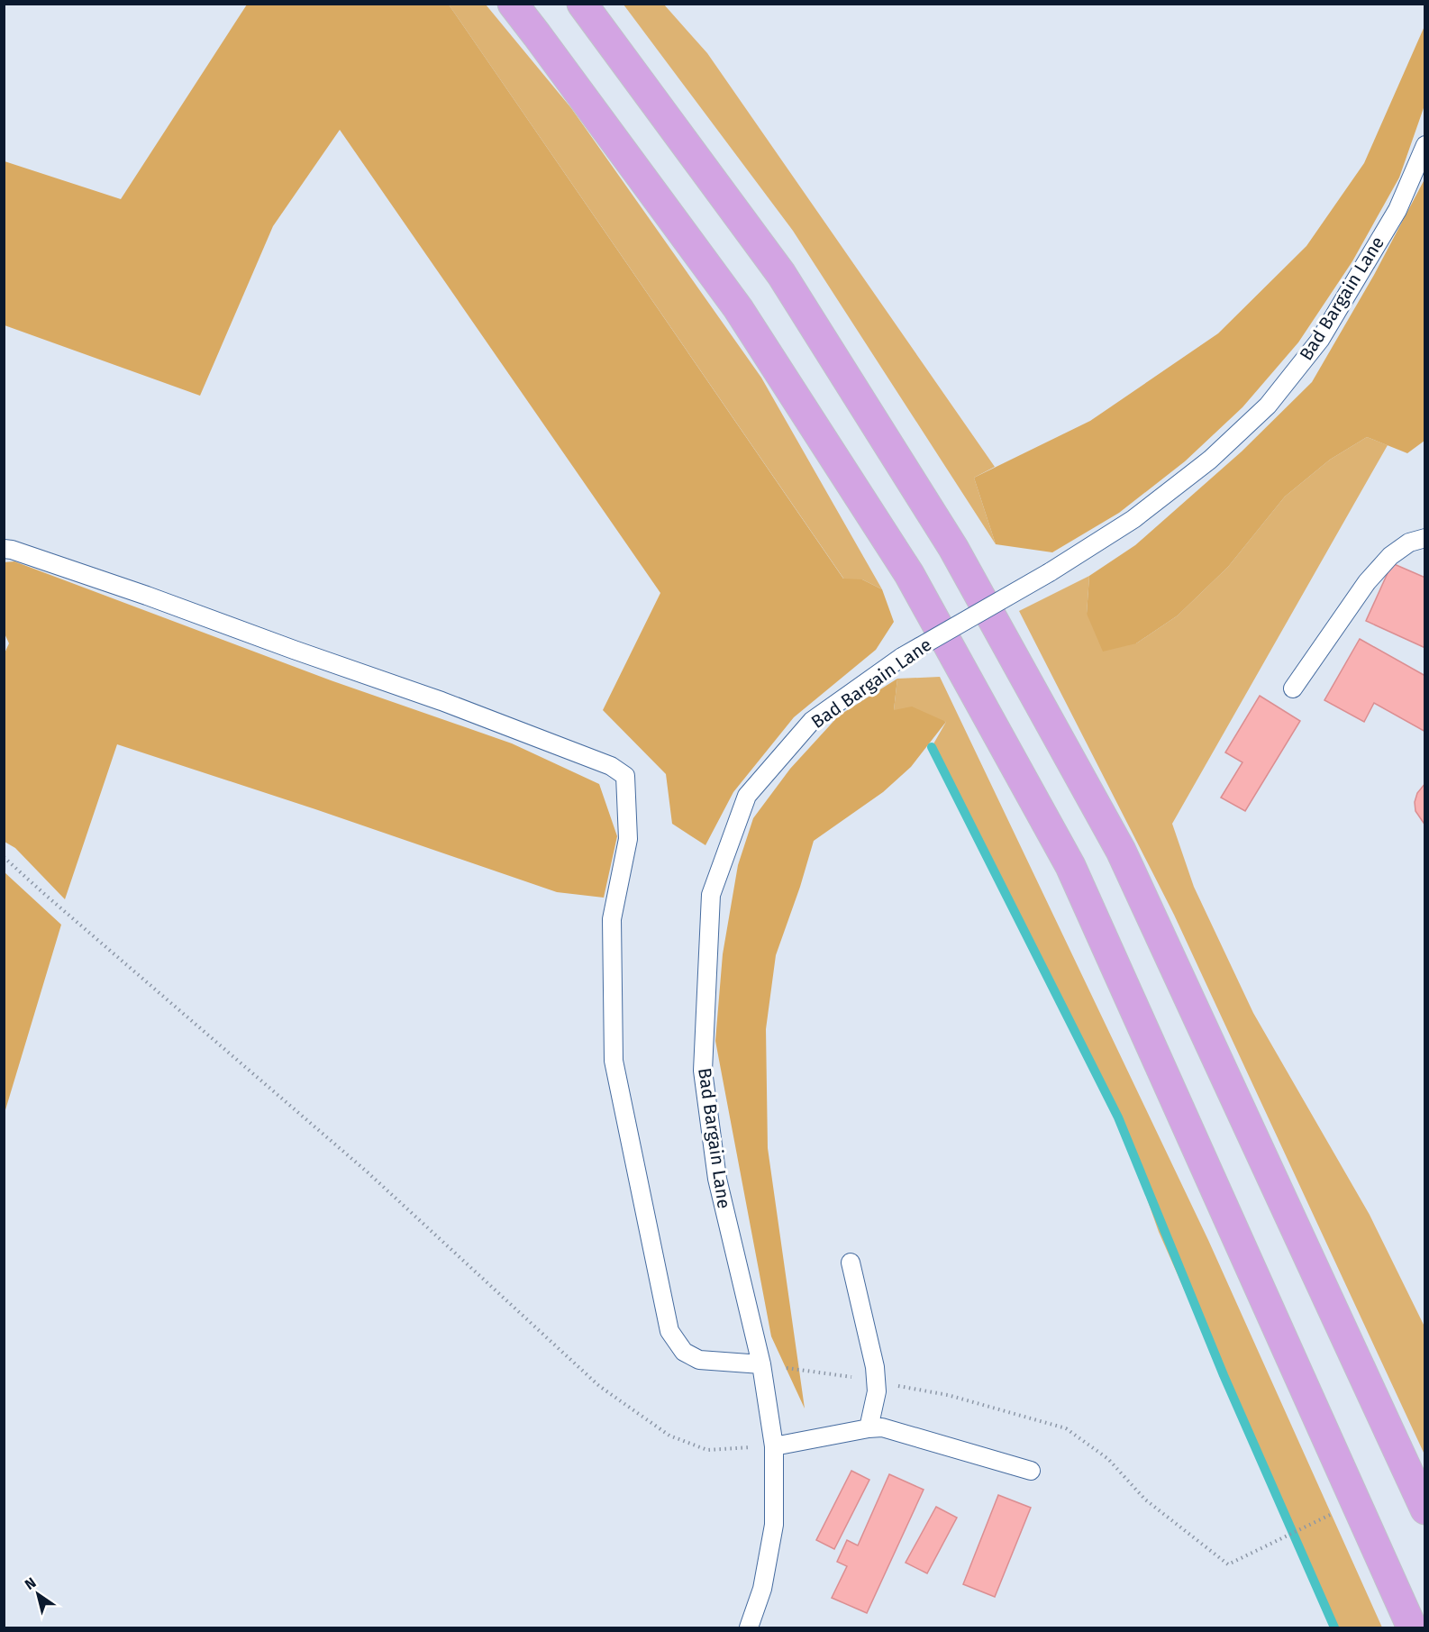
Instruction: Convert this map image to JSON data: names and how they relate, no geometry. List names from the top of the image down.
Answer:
{
  "streets": {
    "lane": ["Bad Bargain Lane"]
  },
  "north": "top left"
}
